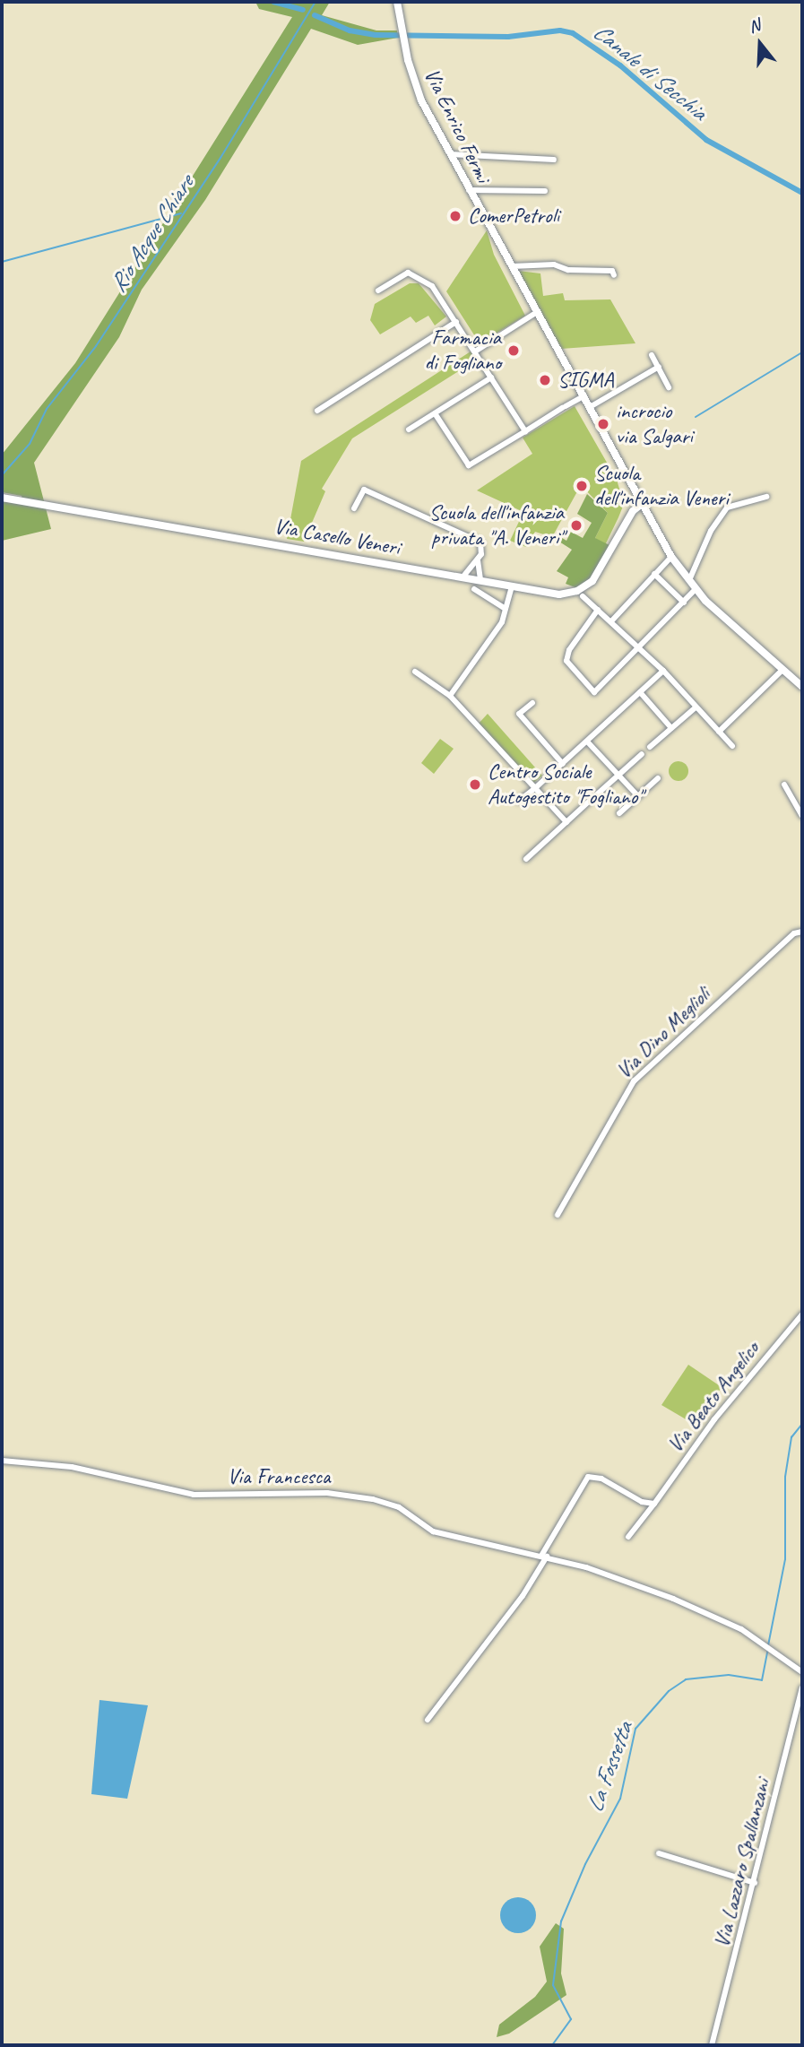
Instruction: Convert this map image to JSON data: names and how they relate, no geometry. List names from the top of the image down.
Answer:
{
  "streets": {
    "street": [
      "Via Enrico Fermi",
      "Via Casello Veneri",
      "Via Dino Meglioli",
      "Via Beato Angelico",
      "Via Francesca",
      "Via Lazzaro Spallanzani"
    ]
  },
  "crossings": [
    ["Via Enrico Fermi", "Via Casello Veneri"]
  ],
  "water": ["Canale di Secchia", "Rio Acque Chiare", "La Fossetta"],
  "places": [
    "ComerPetroli",
    "Farmacia di Fogliano",
    "SIGMA",
    "incrocio via Salgari",
    "Scuola dell'infanzia Veneri",
    "Scuola dell'infanzia privata \"A. Veneri\"",
    "Centro Sociale Autogestito \"Fogliano\""
  ],
  "north": "top"
}
